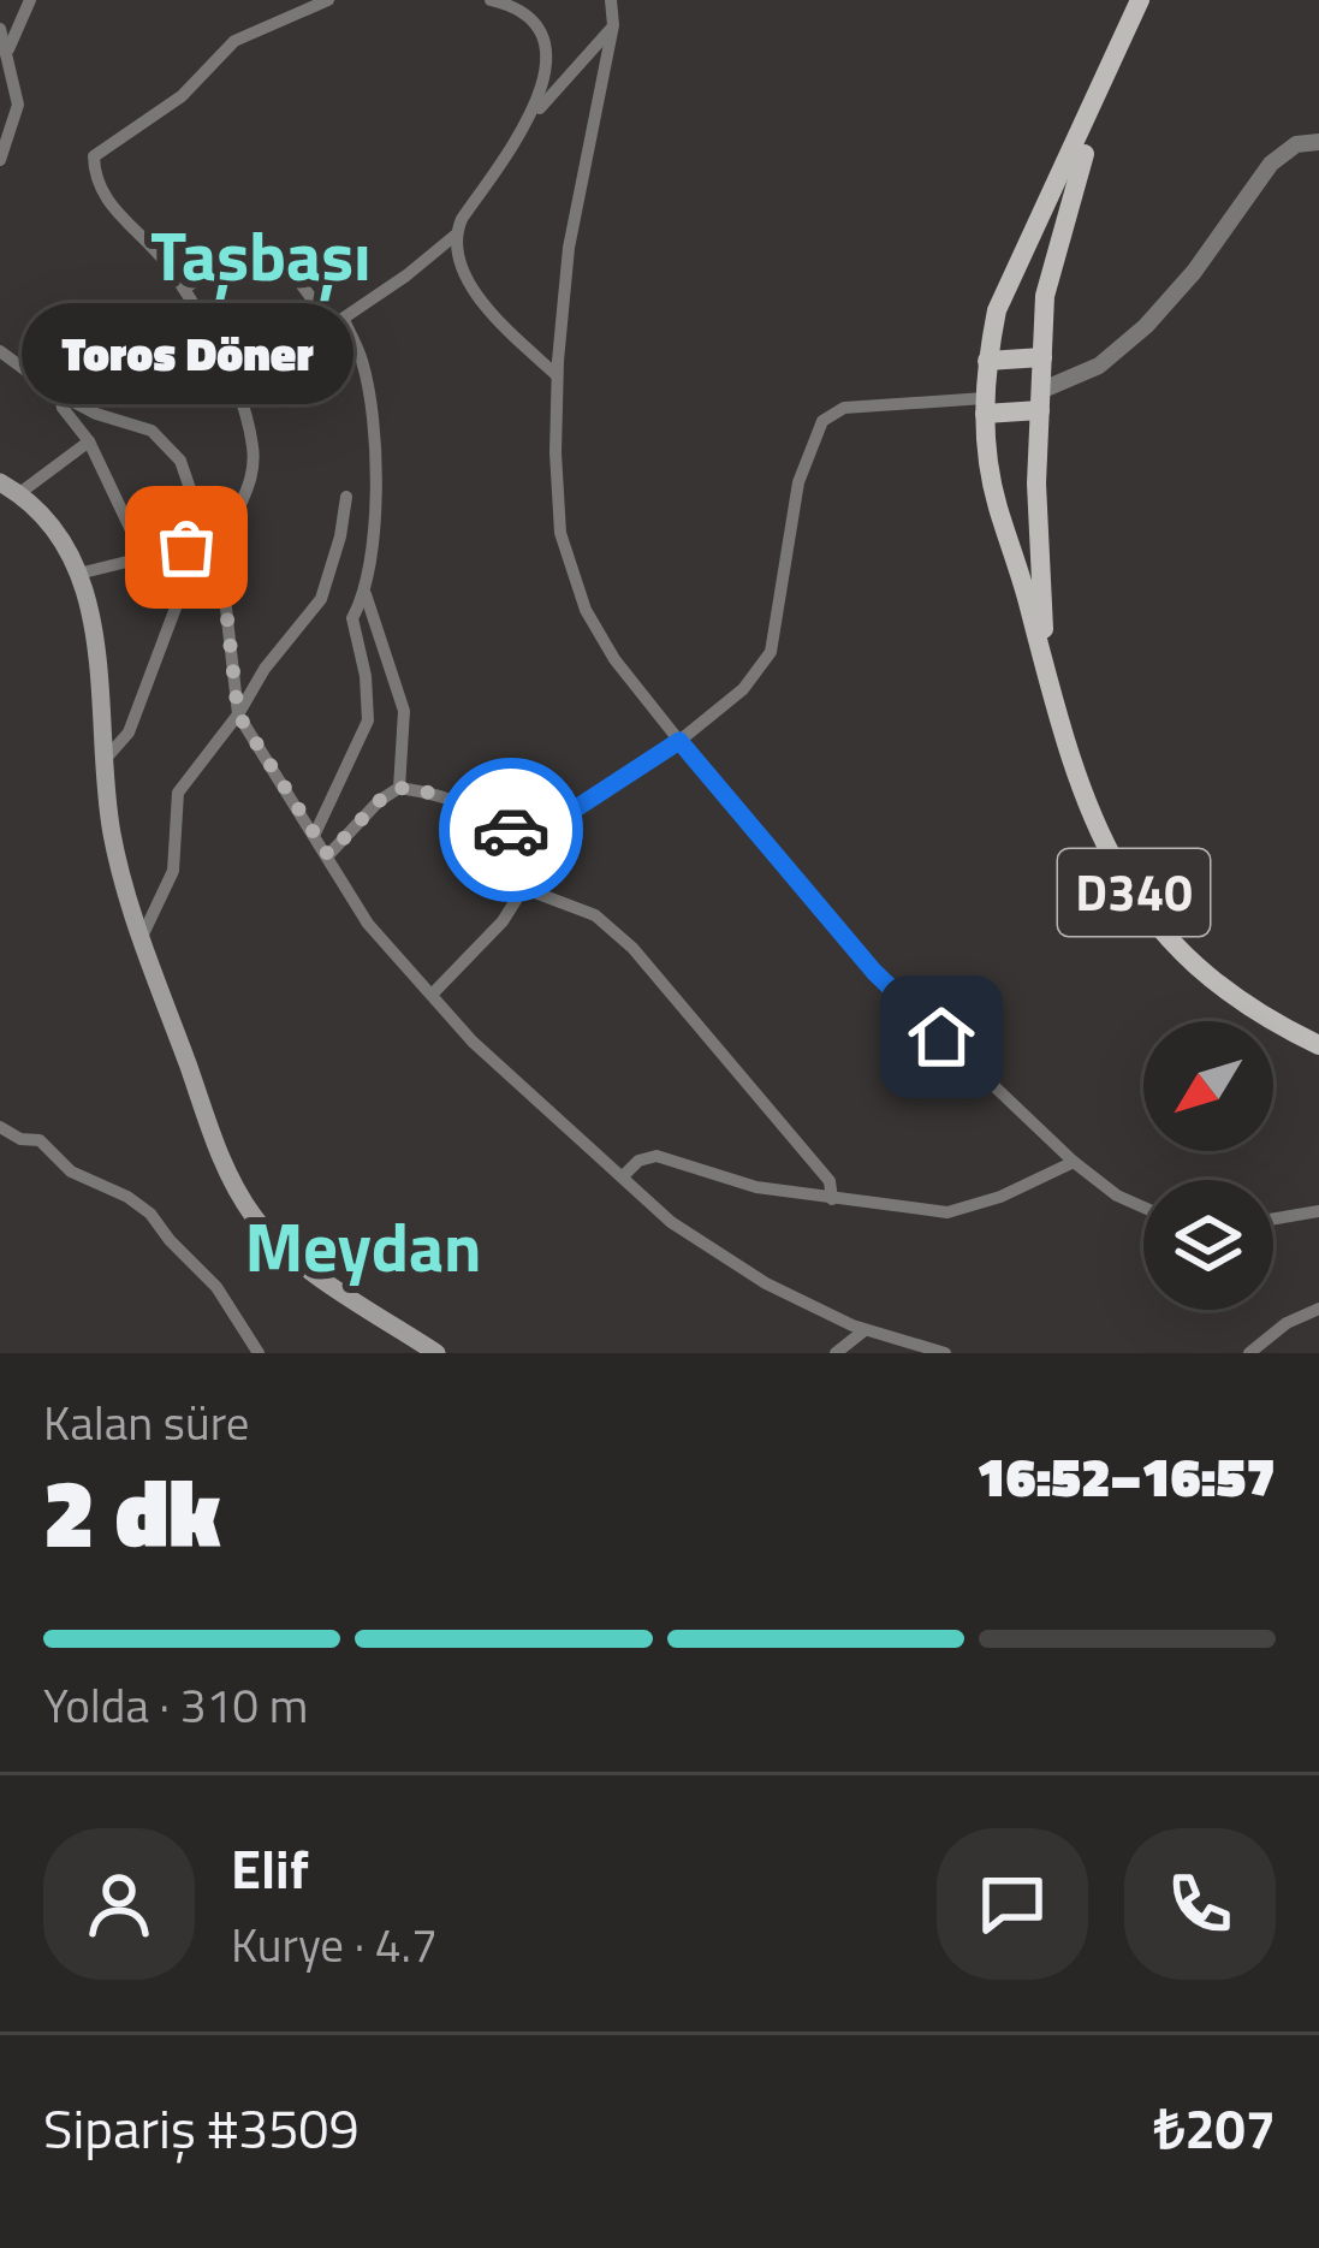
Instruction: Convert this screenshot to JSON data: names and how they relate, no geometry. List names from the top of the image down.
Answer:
{
  "streets": {
    "main road": ["D340"]
  },
  "districts": ["Taşbaşı", "Meydan"],
  "places": ["Toros Döner"],
  "north": "bottom left",
  "page": {
    "bubble": "Toros Döner",
    "heading": ["2 dk", "Kalan süre", "16:52–16:57"],
    "panel": [
      "Elif",
      "Kurye · 4.7",
      "Sipariş #3509",
      "₺207"
    ],
    "bar": "Yolda · 310 m"
  }
}
